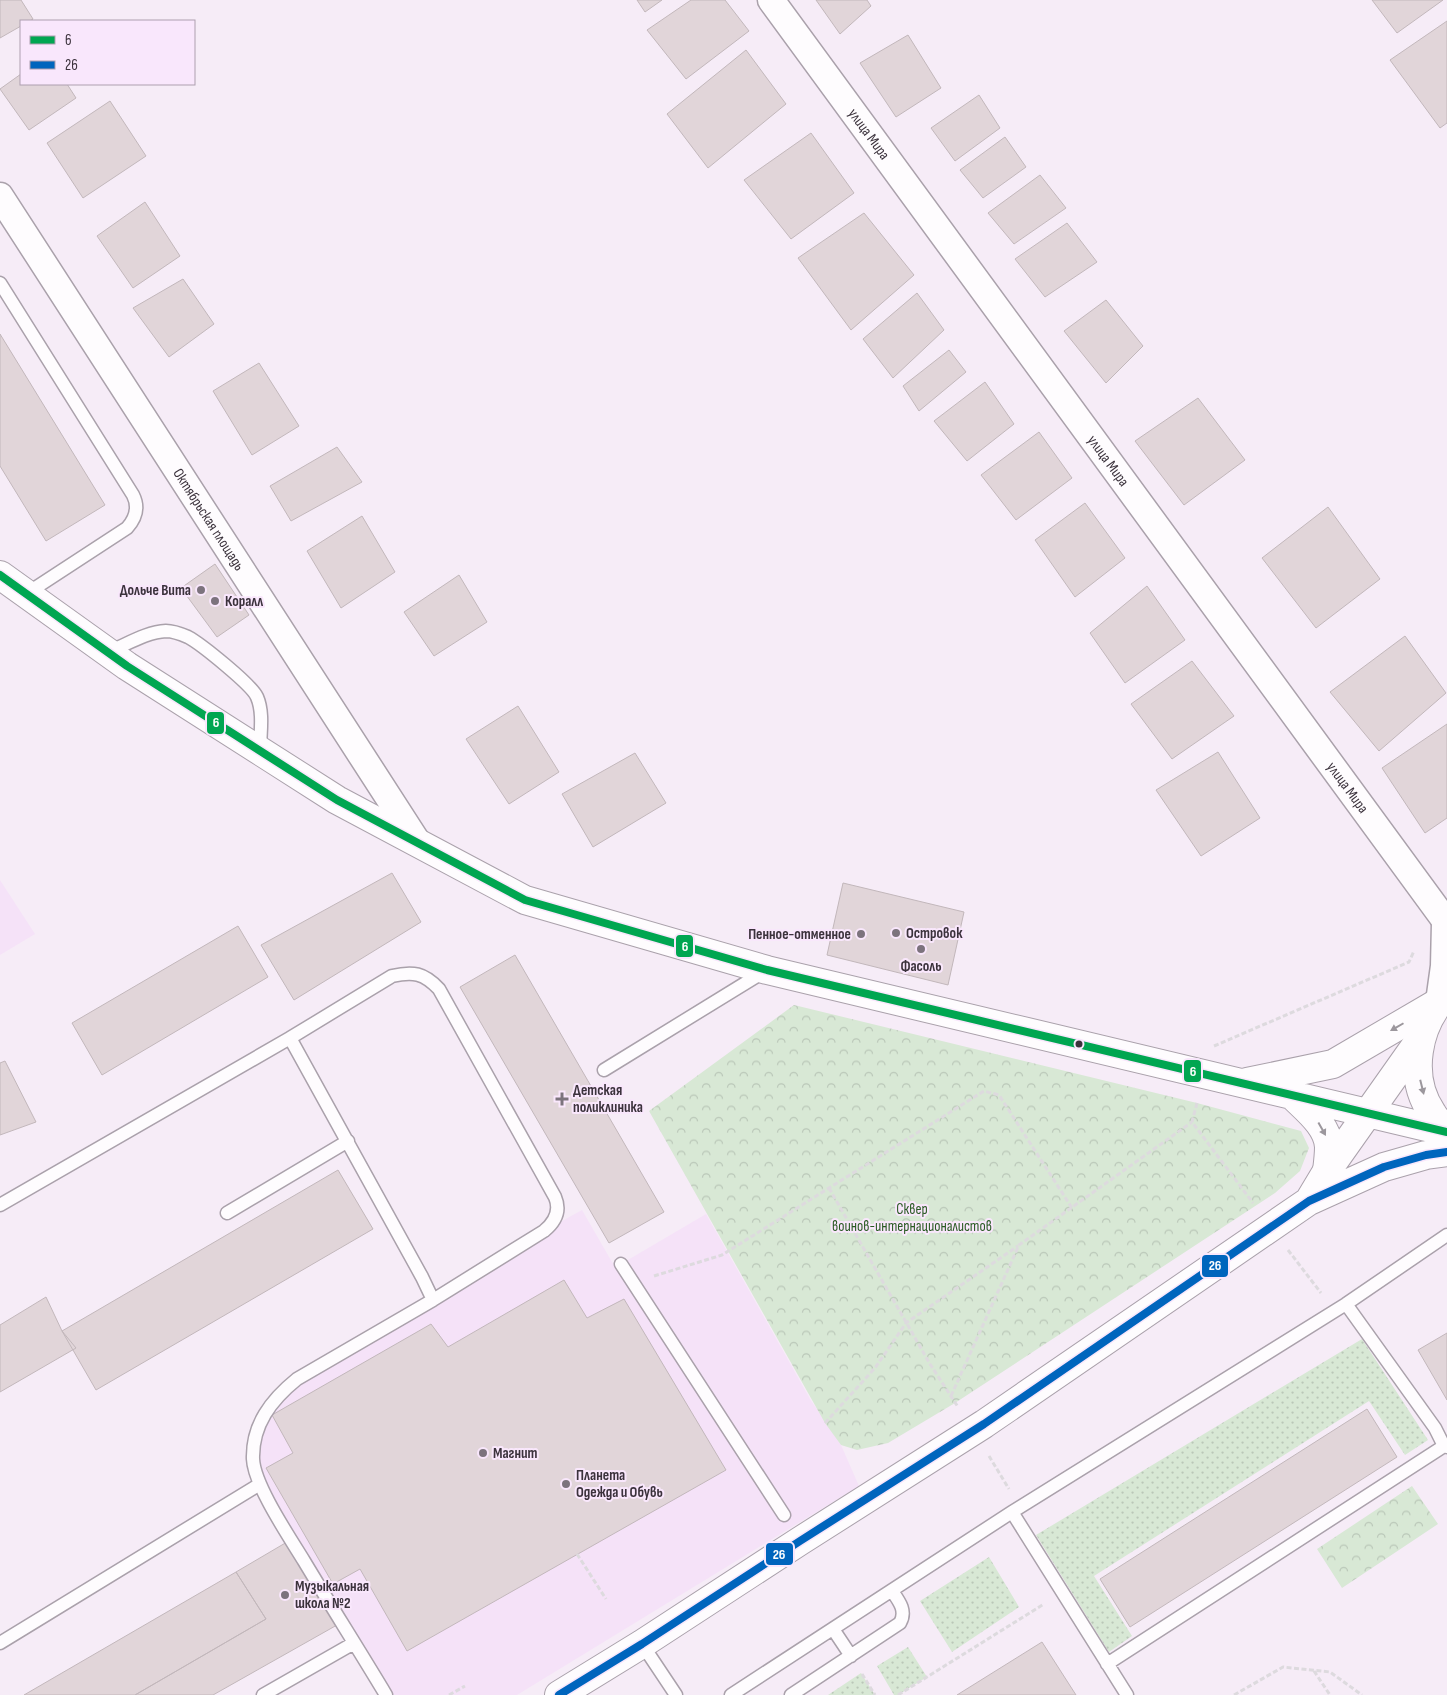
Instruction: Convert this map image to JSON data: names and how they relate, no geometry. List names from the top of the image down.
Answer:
{
  "streets": {
    "street": ["улица Мира", "Октябрьская площадь"]
  },
  "parks": ["Сквер воинов-интернационалистов"],
  "places": {
    "other": [
      "Дольче Вита",
      "Коралл",
      "Островок",
      "Пенное-отменное",
      "Фасоль",
      "Магнит",
      "Планета Одежда и Обувь",
      "Музыкальная школа №2"
    ],
    "health": ["Детская поликлиника"]
  },
  "lines": ["transit line 6", "transit line 26"],
  "legend": ["6", "26"]
}
